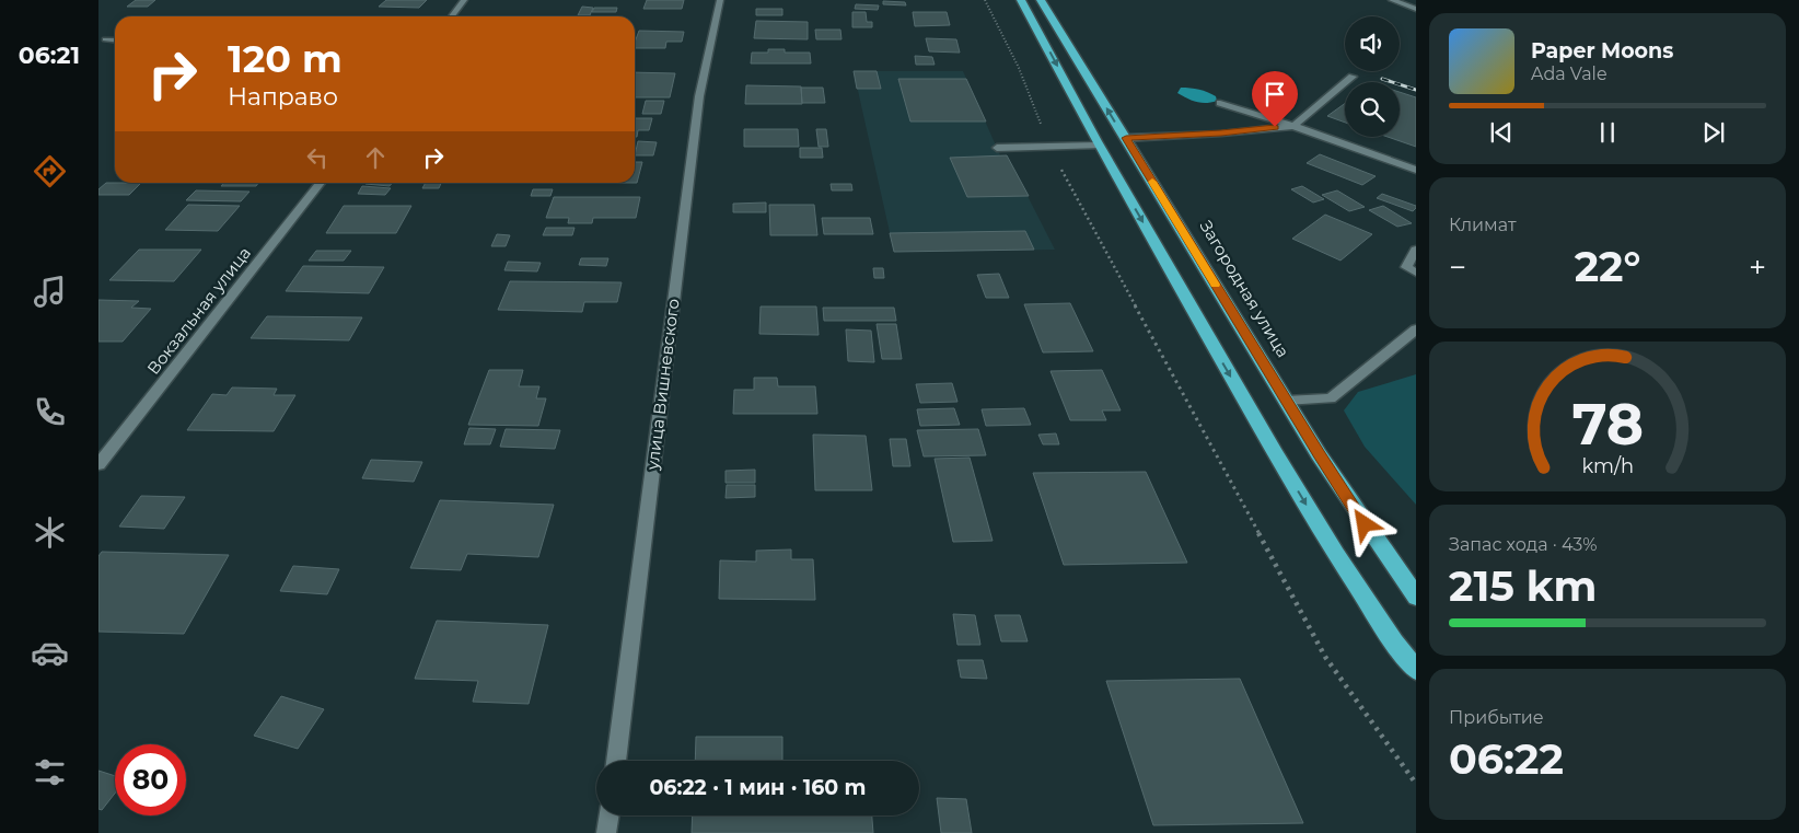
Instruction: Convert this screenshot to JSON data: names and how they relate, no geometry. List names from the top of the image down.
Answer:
{
  "streets": {
    "highway": ["Загородная улица"],
    "street": ["Вокзальная улица", "улица Вишневского"]
  },
  "page": {
    "tabs": "06:21",
    "turn": ["120 m", "Направо"],
    "song": ["Paper Moons", "Ada Vale"],
    "tile": [
      "Климат",
      ["Запас хода · 43%", "215 km"],
      ["Прибытие", "06:22"]
    ],
    "heat": ["−", "22°", "+"],
    "limit": "80",
    "trip": "06:22 · 1 мин · 160 m",
    "gauge": ["78", "km/h"]
  }
}
